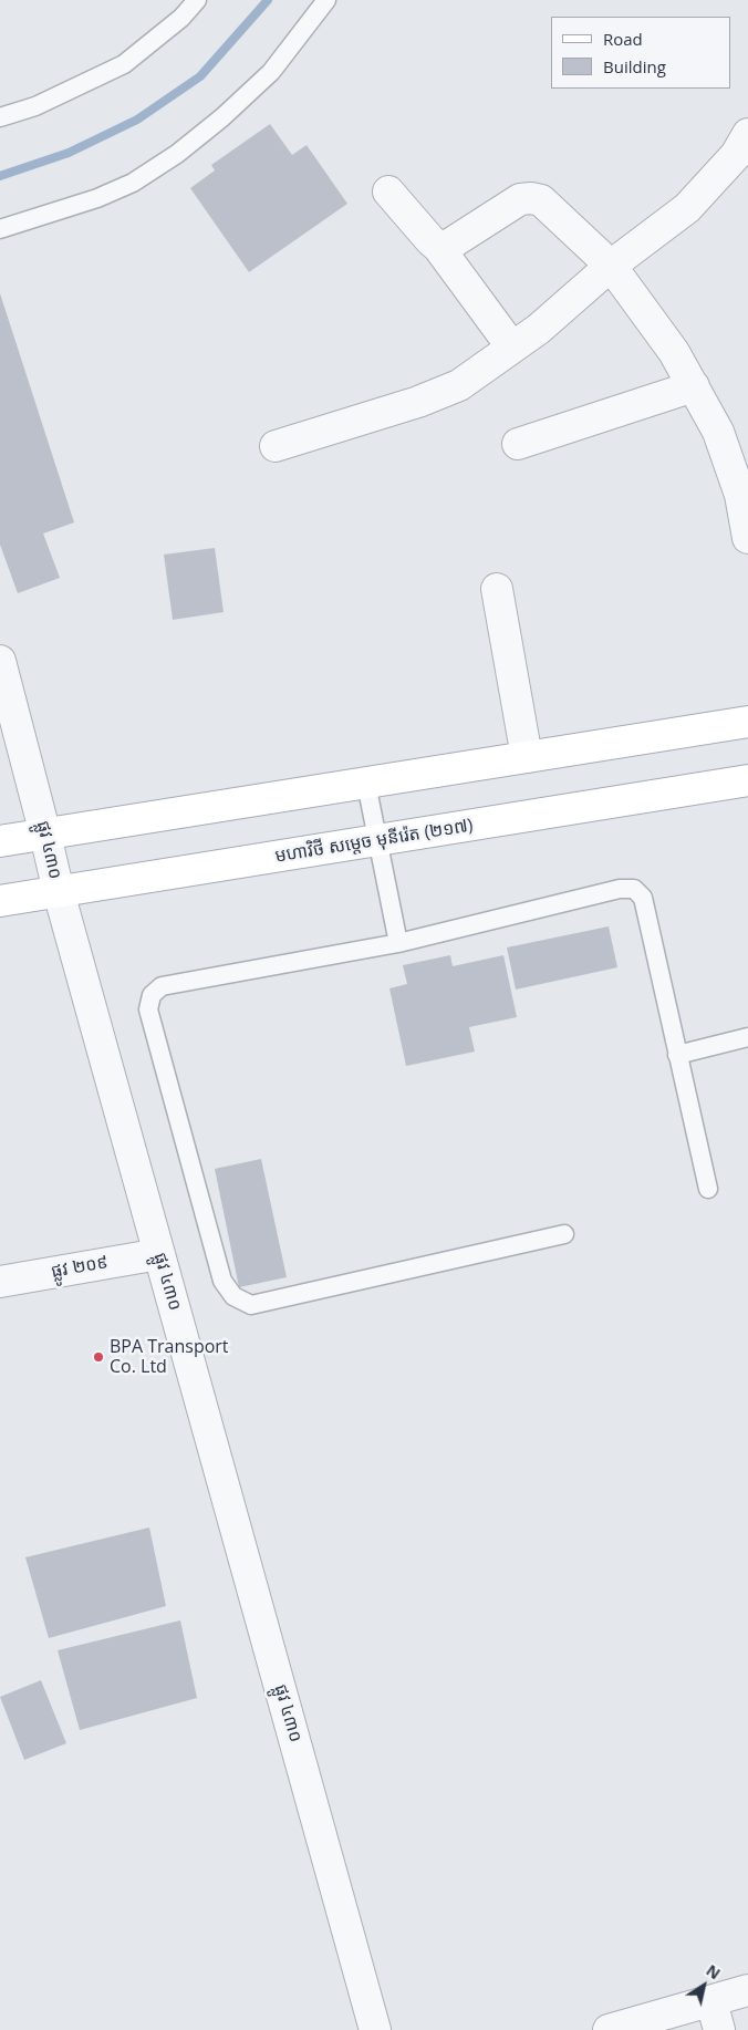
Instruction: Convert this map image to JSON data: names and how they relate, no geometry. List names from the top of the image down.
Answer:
{
  "streets": {
    "main road": ["មហាវិថី សម្តេច មុនីរ៉េត (២១៧)"],
    "street": ["ផ្លូវ ៤៣០", "ផ្លូវ ២០៩"]
  },
  "crossings": [
    ["មហាវិថី សម្តេច មុនីរ៉េត (២១៧)", "ផ្លូវ ៤៣០"],
    ["ផ្លូវ ៤៣០", "ផ្លូវ ២០៩"]
  ],
  "places": ["BPA Transport Co. Ltd"],
  "legend": ["Road", "Building"],
  "north": "top right"
}
